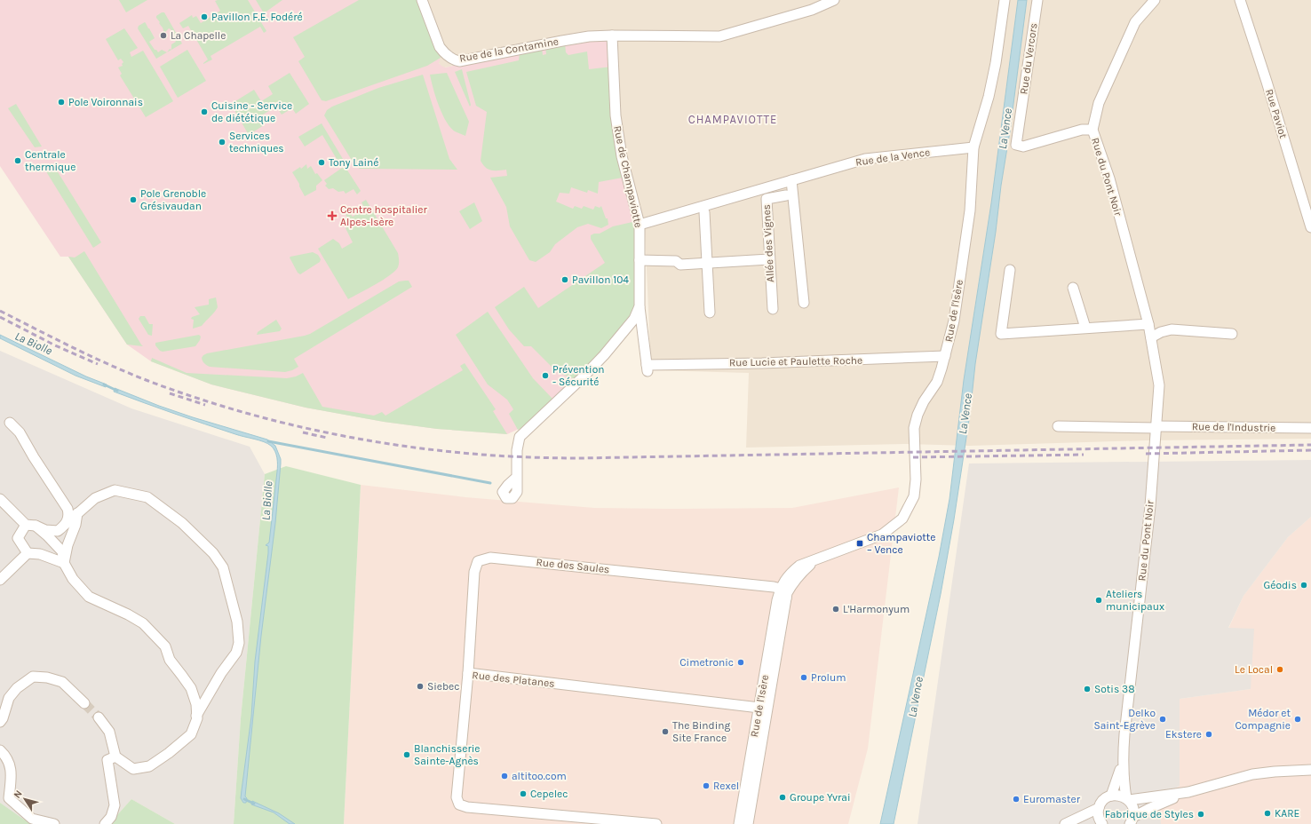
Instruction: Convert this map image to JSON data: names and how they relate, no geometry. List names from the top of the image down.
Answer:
{
  "streets": {
    "street": [
      "Rue de la Contamine",
      "Rue du Vercors",
      "Rue Paviot",
      "Rue de la Vence",
      "Rue de Champaviotte",
      "Rue du Pont Noir",
      "Allée des Vignes",
      "Rue de l'Isère",
      "Rue Lucie et Paulette Roche",
      "Rue de l'Industrie",
      "Rue des Saules",
      "Rue des Platanes"
    ]
  },
  "crossings": [
    ["Rue de la Contamine", "Rue de Champaviotte"],
    ["Rue du Vercors", "Rue du Pont Noir"],
    ["Rue de la Vence", "Rue de Champaviotte"],
    ["Rue de la Vence", "Rue de l'Isère"],
    ["Rue de Champaviotte", "Rue Lucie et Paulette Roche"],
    ["Rue du Pont Noir", "Rue de l'Industrie"],
    ["Rue de l'Isère", "Rue Lucie et Paulette Roche"],
    ["Rue de l'Isère", "Rue des Saules"],
    ["Rue de l'Isère", "Rue des Platanes"],
    ["Rue des Saules", "Rue des Platanes"]
  ],
  "districts": ["CHAMPAVIOTTE"],
  "water": ["La Vence", "La Biolle"],
  "places": {
    "other": [
      "Pavillon F.E. Fodéré",
      "La Chapelle",
      "Pole Voironnais",
      "Cuisine - Service de diététique",
      "Services techniques",
      "Centrale thermique",
      "Tony Lainé",
      "Pole Grenoble Grésivaudan",
      "Pavillon 104",
      "Prévention - Sécurité",
      "Géodis",
      "Ateliers municipaux",
      "L'Harmonyum",
      "Cimetronic",
      "Le Local",
      "Prolum",
      "Siebec",
      "Sotis 38",
      "Delko Saint-Egrève",
      "Médor et Compagnie",
      "The Binding Site France",
      "Ekstere",
      "Blanchisserie Sainte-Agnès",
      "altitoo.com",
      "Rexel",
      "Cepelec",
      "Groupe Yvrai",
      "Euromaster",
      "KARE",
      "Fabrique de Styles"
    ],
    "health": ["Centre hospitalier Alpes-Isère"],
    "transit": ["Champaviotte – Vence"]
  },
  "north": "top left"
}
